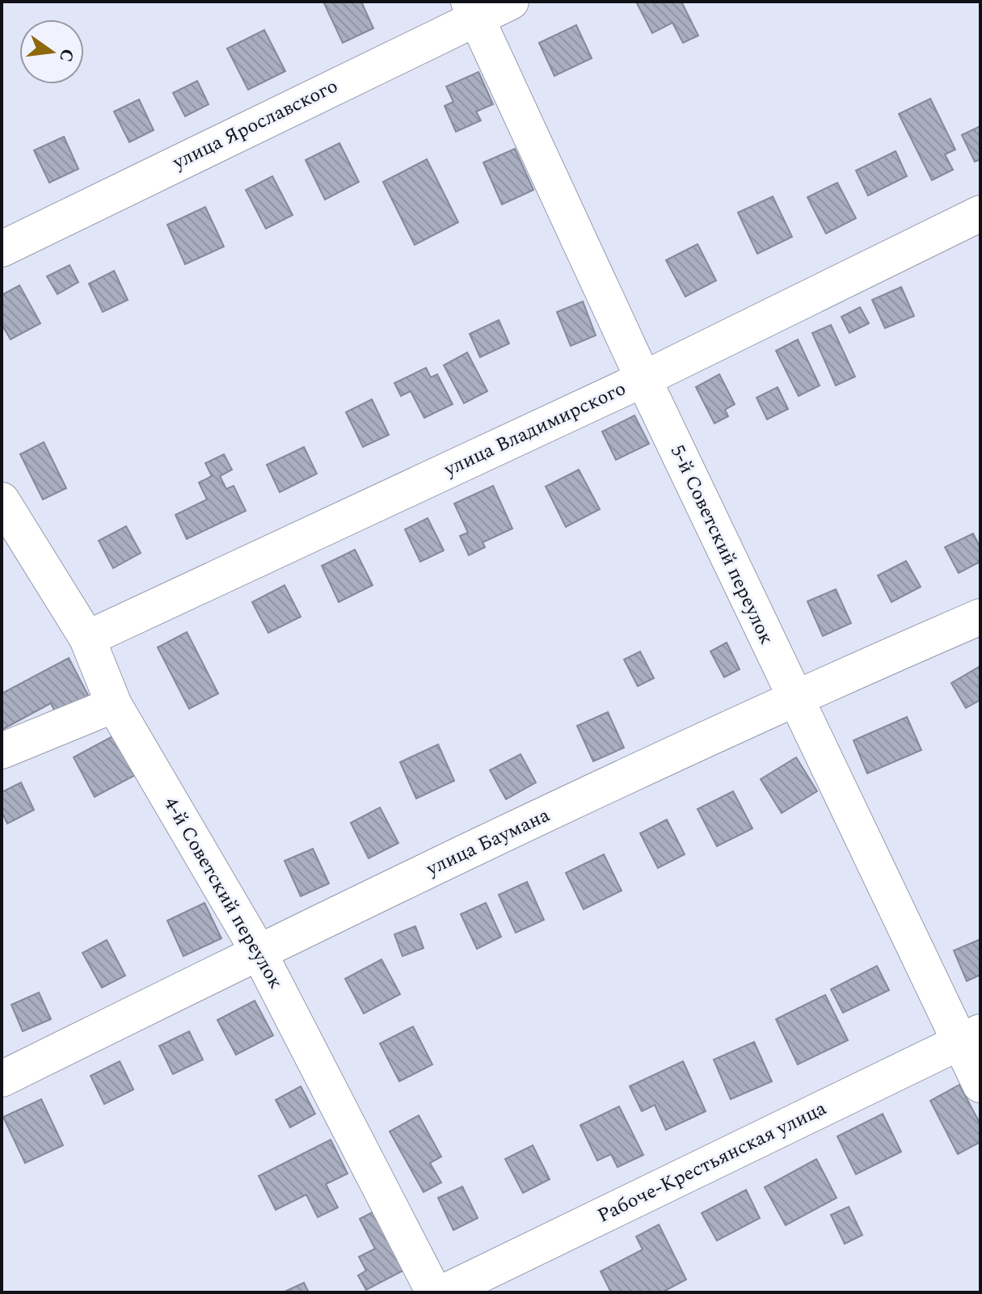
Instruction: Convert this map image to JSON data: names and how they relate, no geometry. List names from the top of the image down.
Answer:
{
  "streets": {
    "street": [
      "улица Ярославского",
      "улица Владимирского",
      "5-й Советский переулок",
      "улица Баумана",
      "4-й Советский переулок",
      "Рабоче-Крестьянская улица"
    ]
  },
  "crossings": [
    ["улица Ярославского", "5-й Советский переулок"],
    ["улица Владимирского", "5-й Советский переулок"],
    ["улица Владимирского", "4-й Советский переулок"],
    ["5-й Советский переулок", "улица Баумана"],
    ["5-й Советский переулок", "Рабоче-Крестьянская улица"],
    ["улица Баумана", "4-й Советский переулок"]
  ],
  "north": "right"
}
